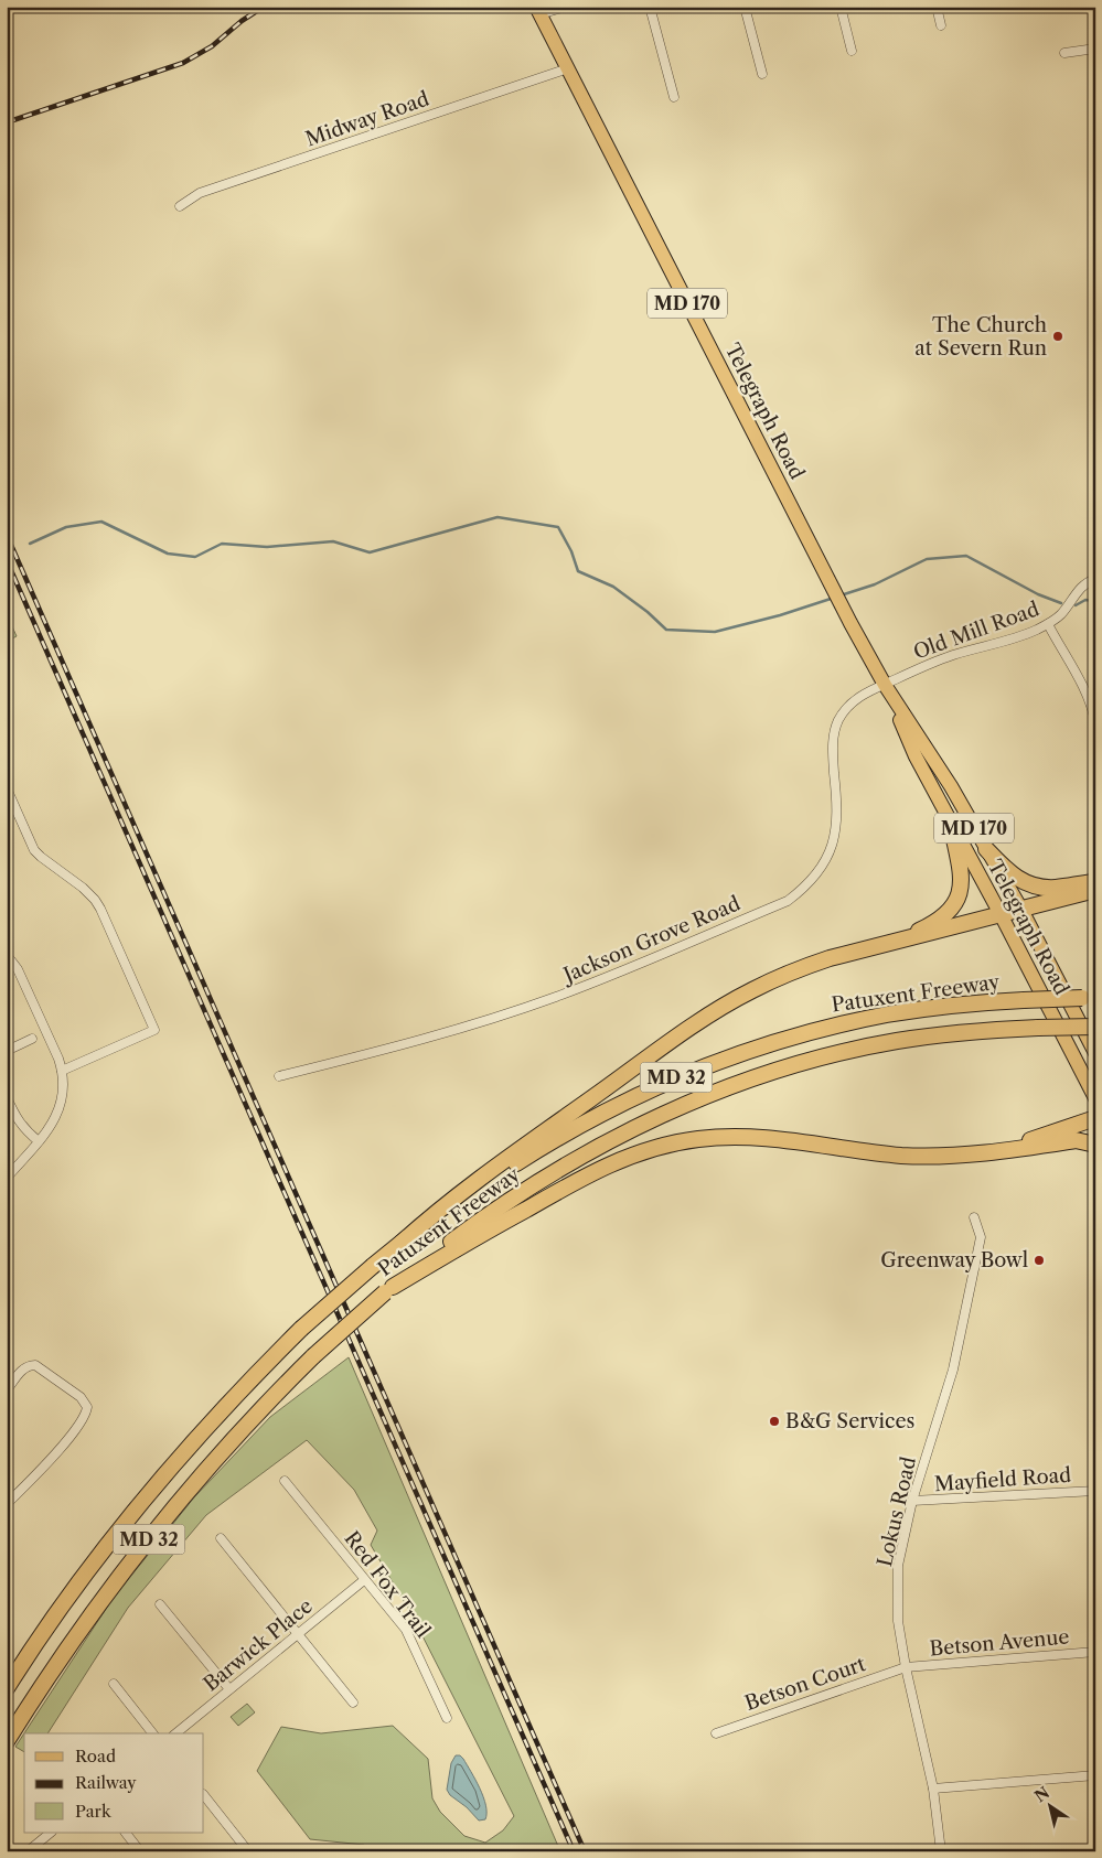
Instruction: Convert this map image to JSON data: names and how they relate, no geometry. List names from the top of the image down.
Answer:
{
  "streets": {
    "highway": ["Patuxent Freeway", "MD 32"],
    "main road": ["MD 170", "Telegraph Road"],
    "street": [
      "Midway Road",
      "Old Mill Road",
      "Jackson Grove Road",
      "Mayfield Road",
      "Lokus Road",
      "Red Fox Trail",
      "Betson Avenue",
      "Barwick Place",
      "Betson Court"
    ]
  },
  "crossings": [
    ["Midway Road", "Telegraph Road"],
    ["Telegraph Road", "Old Mill Road"],
    ["Telegraph Road", "Jackson Grove Road"],
    ["Old Mill Road", "Jackson Grove Road"],
    ["Mayfield Road", "Lokus Road"],
    ["Lokus Road", "Betson Avenue"],
    ["Lokus Road", "Betson Court"],
    ["Red Fox Trail", "Barwick Place"],
    ["Betson Avenue", "Betson Court"]
  ],
  "places": ["The Church at Severn Run", "Greenway Bowl", "B&G Services"],
  "legend": ["Road", "Railway", "Park"],
  "north": "top left"
}
